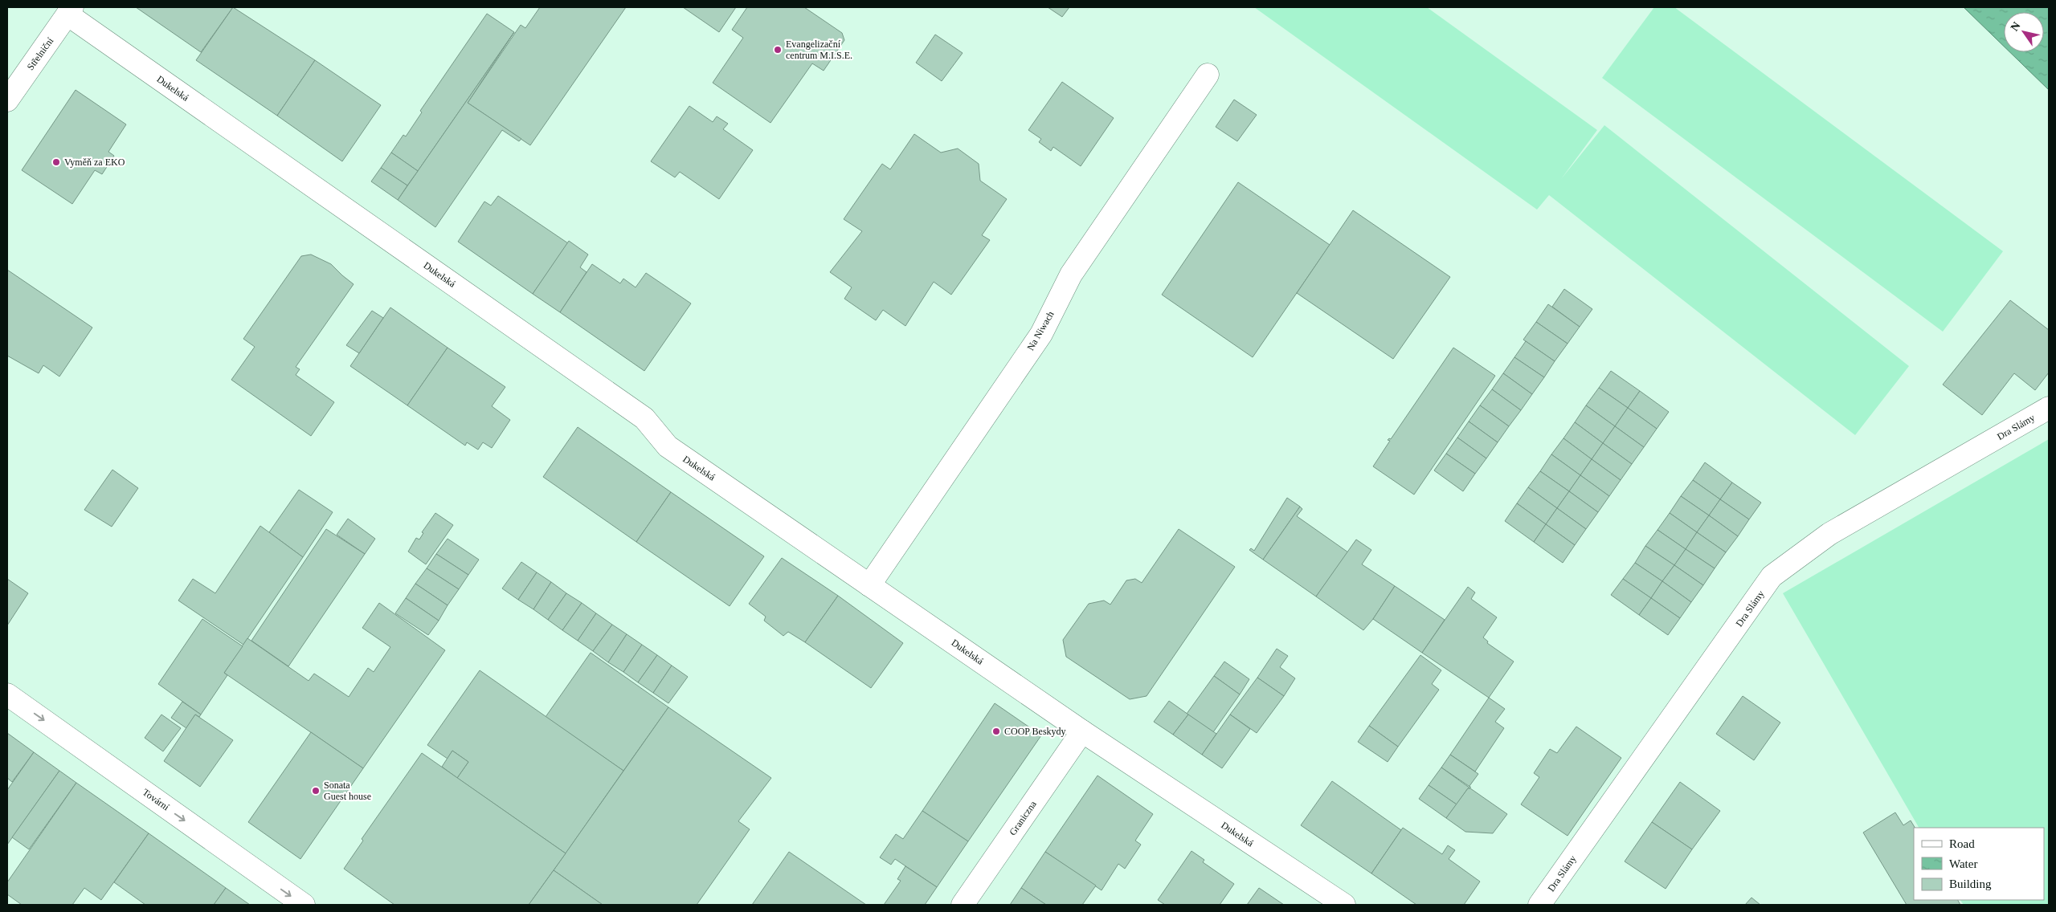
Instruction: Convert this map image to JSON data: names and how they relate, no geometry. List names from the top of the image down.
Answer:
{
  "streets": {
    "street": [
      "Střelniční",
      "Dukelská",
      "Na Niwach",
      "Dra Slámy",
      "Tovární",
      "Graniczna"
    ]
  },
  "crossings": [
    ["Střelniční", "Dukelská"],
    ["Dukelská", "Na Niwach"],
    ["Dukelská", "Graniczna"]
  ],
  "one_way": ["Tovární"],
  "places": [
    "Evangelizační centrum M.I.S.E.",
    "Vyměň za EKO",
    "COOP Beskydy",
    "Sonata Guest house"
  ],
  "legend": ["Road", "Water", "Building"],
  "north": "top left"
}
